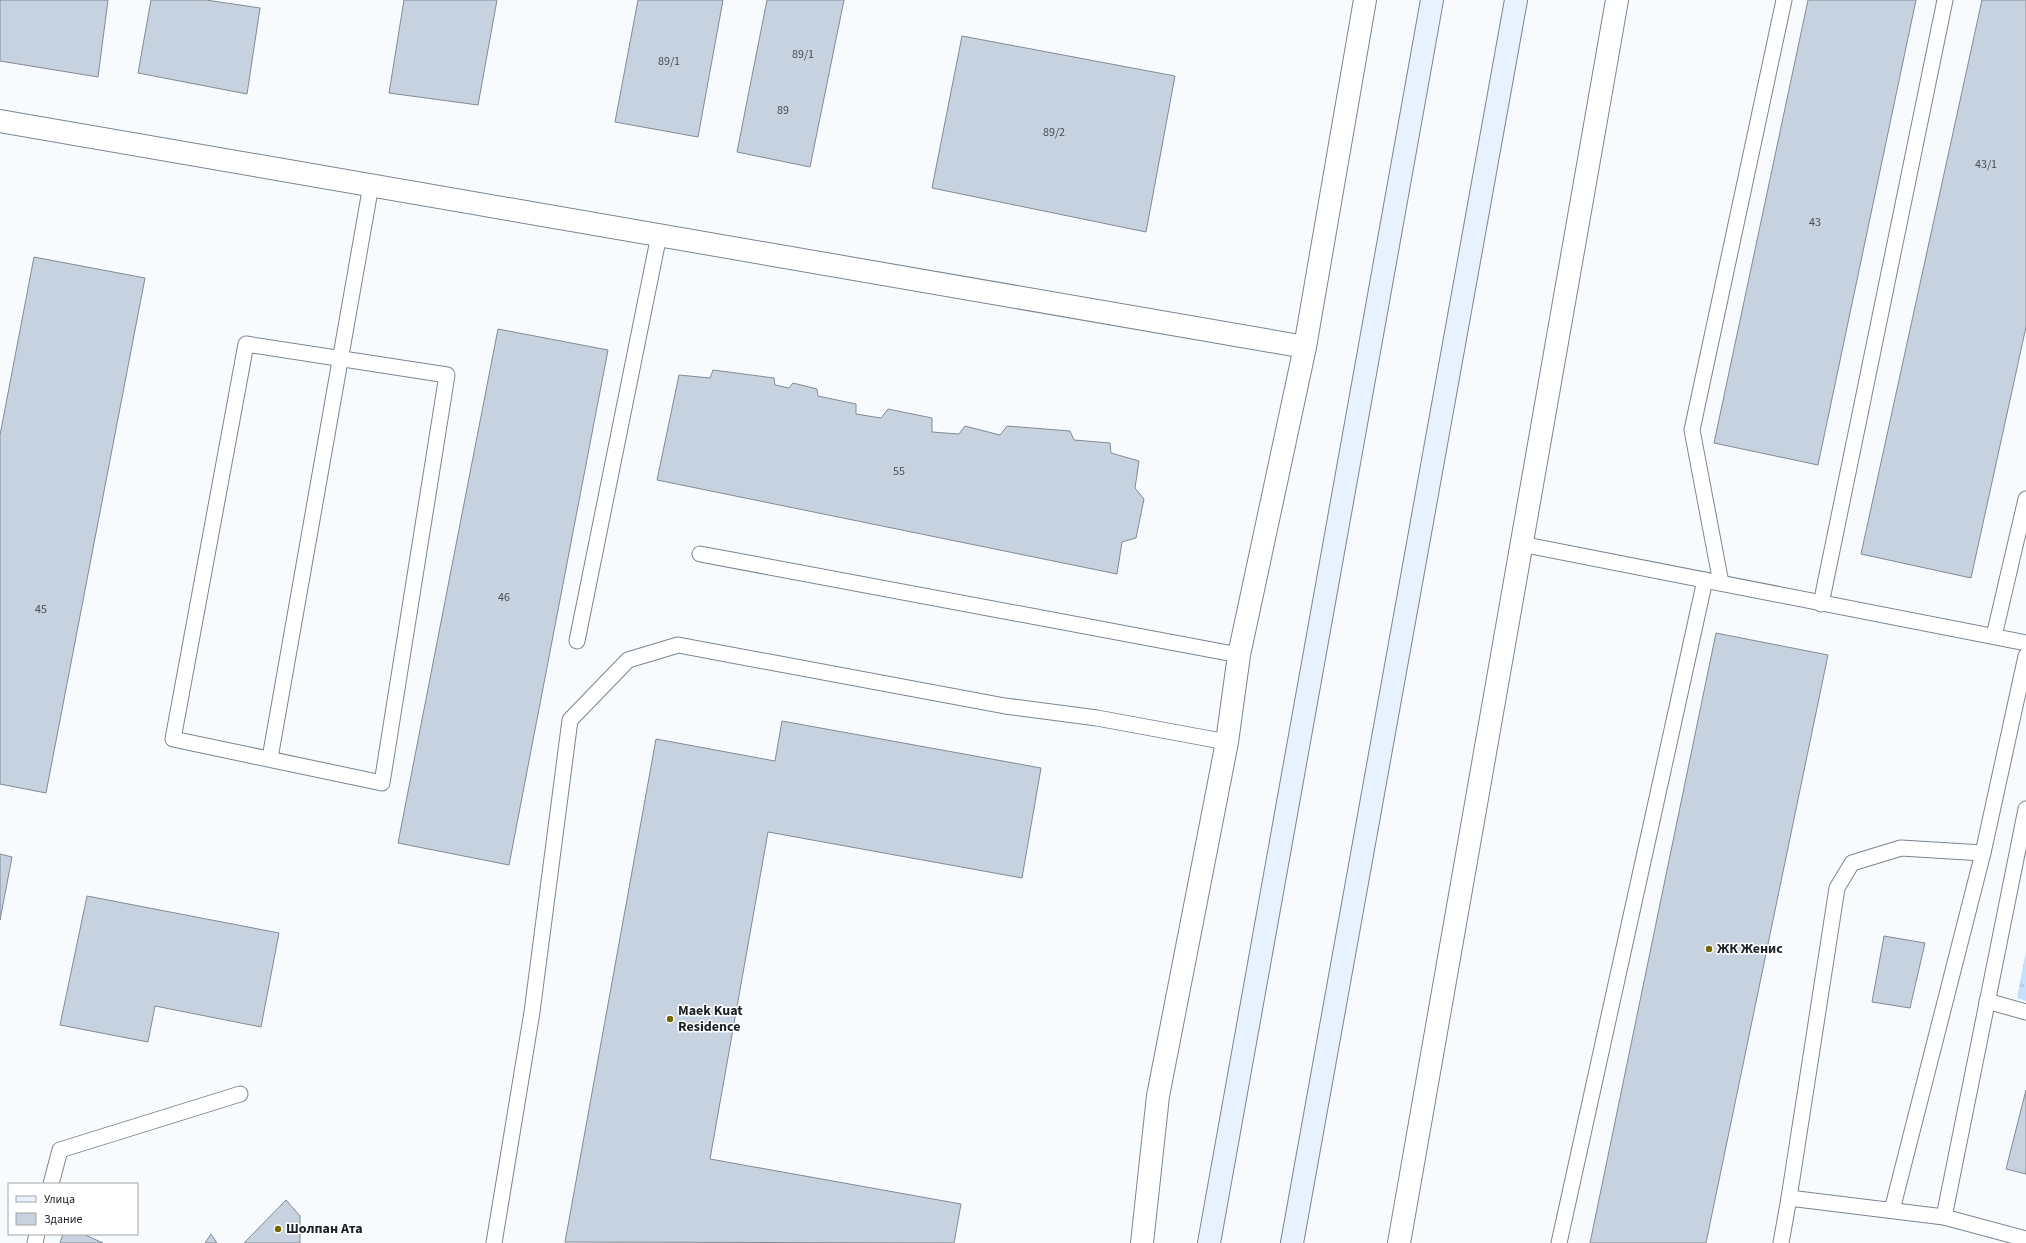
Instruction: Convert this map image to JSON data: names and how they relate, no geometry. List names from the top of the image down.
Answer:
{
  "places": ["ЖК Женис", "Maek Kuat Residence", "Шолпан Ата"],
  "house_numbers": [
    "89/1",
    "89/1",
    "89",
    "89/2",
    "43/1",
    "43",
    "55",
    "46",
    "45"
  ],
  "legend": ["Улица", "Здание"]
}
